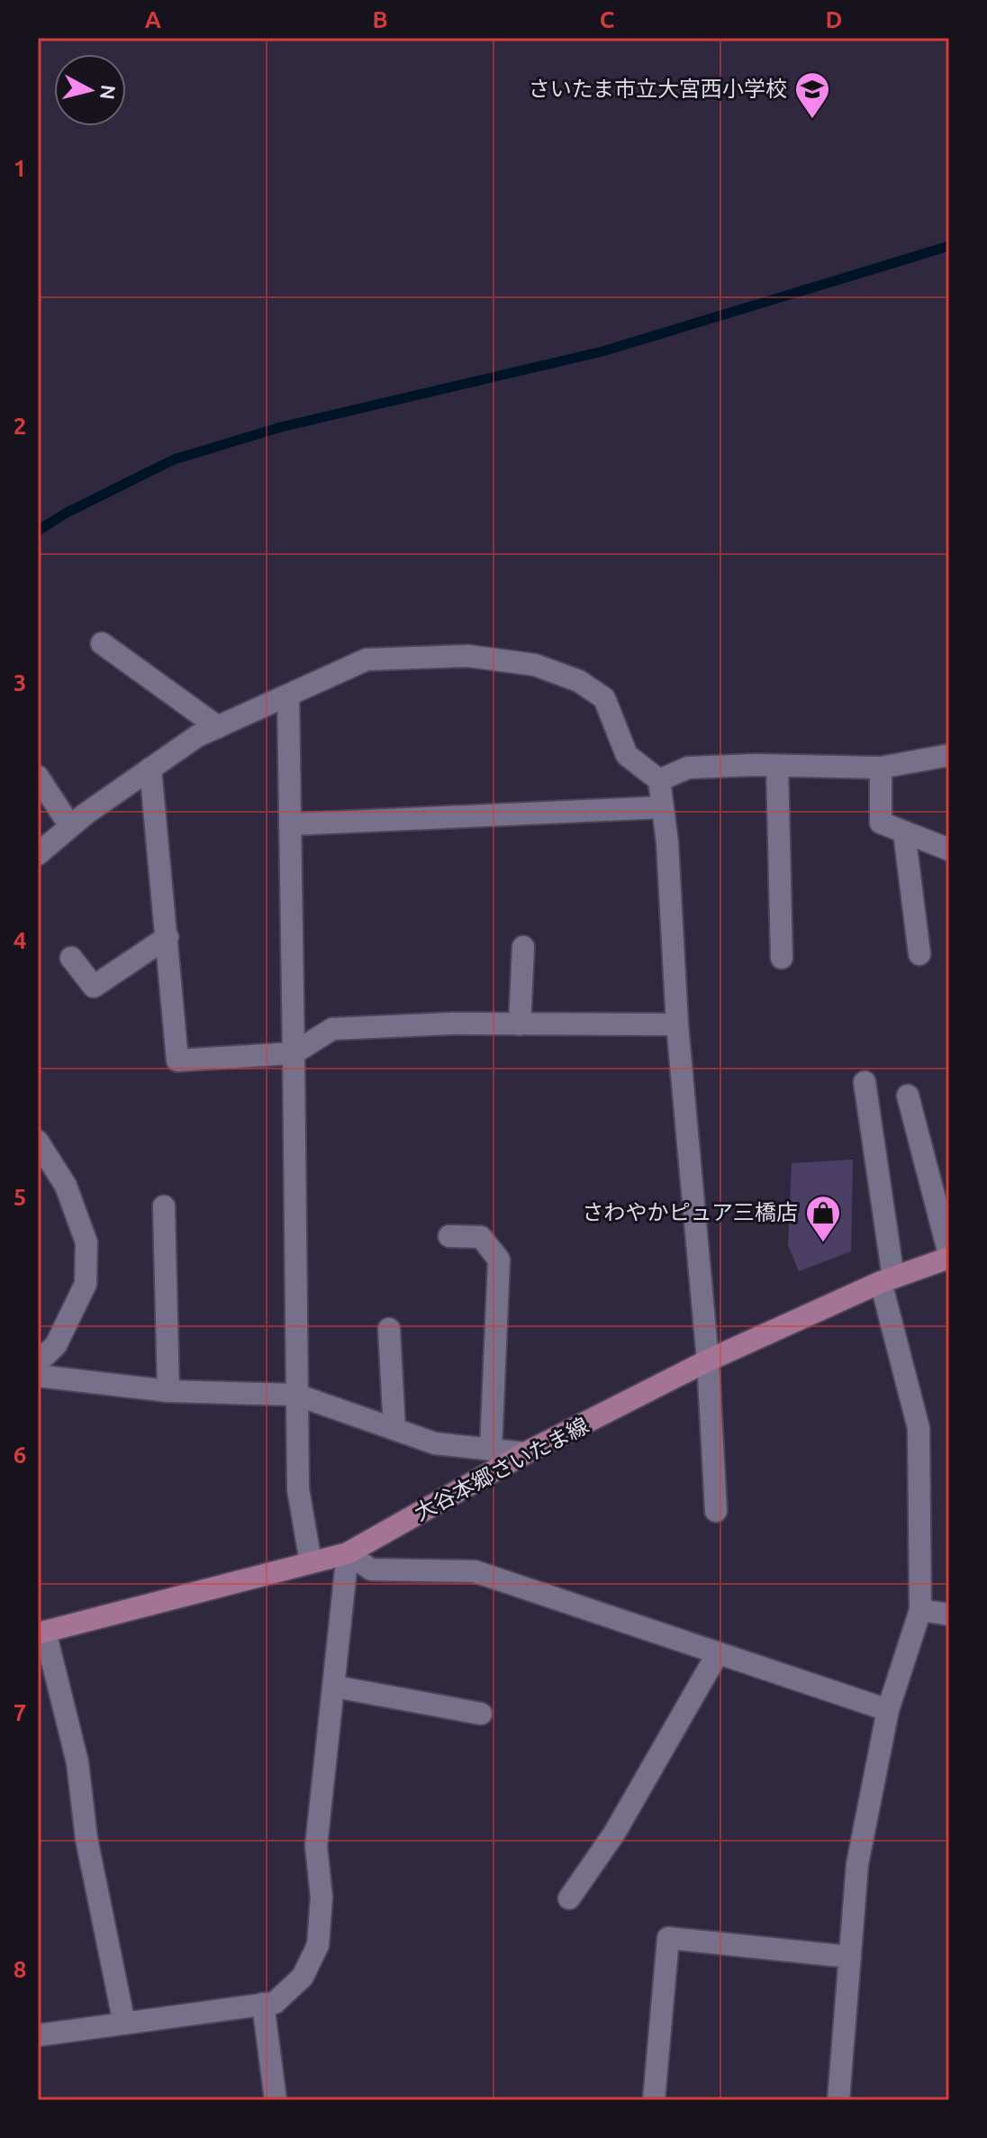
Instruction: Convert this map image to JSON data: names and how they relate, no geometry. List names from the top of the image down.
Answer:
{
  "streets": {
    "main road": ["大谷本郷さいたま線"]
  },
  "places": {
    "school or university": ["さいたま市立大宮西小学校"],
    "shop": ["さわやかピュア三橋店"]
  },
  "north": "right",
  "grid": {
    "columns": [
      "A",
      "B",
      "C",
      "D"
    ],
    "rows": [
      "1",
      "2",
      "3",
      "4",
      "5",
      "6",
      "7",
      "8"
    ]
  }
}
